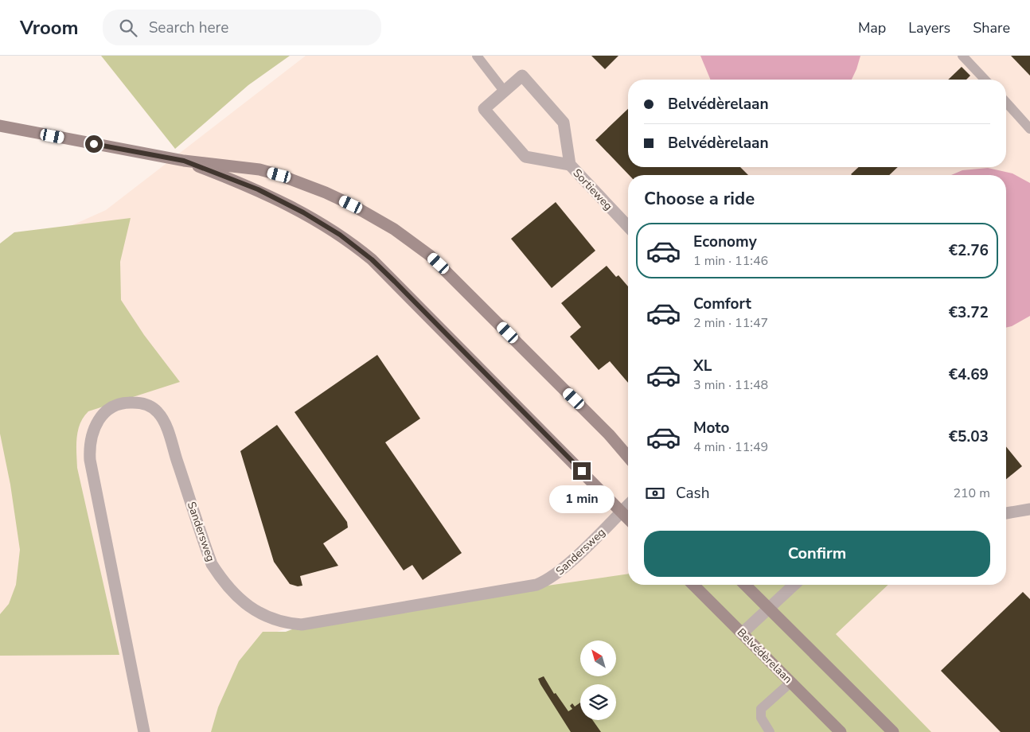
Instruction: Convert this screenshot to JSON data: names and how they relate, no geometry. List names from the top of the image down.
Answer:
{
  "streets": {
    "main road": ["Belvédèrelaan"],
    "street": ["Sortieweg", "Sandersweg"]
  },
  "north": "top left",
  "page": {
    "header": "Vroom",
    "search": "Search here",
    "nav": ["Map", "Layers", "Share"],
    "banner": ["Belvédèrelaan", "Belvédèrelaan"],
    "heading": "Choose a ride",
    "list": [
      {
        "name": "Economy",
        "note": "1 min · 11:46",
        "value": "€2.76"
      },
      {
        "name": "Comfort",
        "note": "2 min · 11:47",
        "value": "€3.72"
      },
      {
        "name": "XL",
        "note": "3 min · 11:48",
        "value": "€4.69"
      },
      {
        "name": "Moto",
        "note": "4 min · 11:49",
        "value": "€5.03"
      }
    ],
    "pay": ["Cash", "210 m"],
    "bubble": "1 min",
    "buttons": "Confirm"
  }
}
